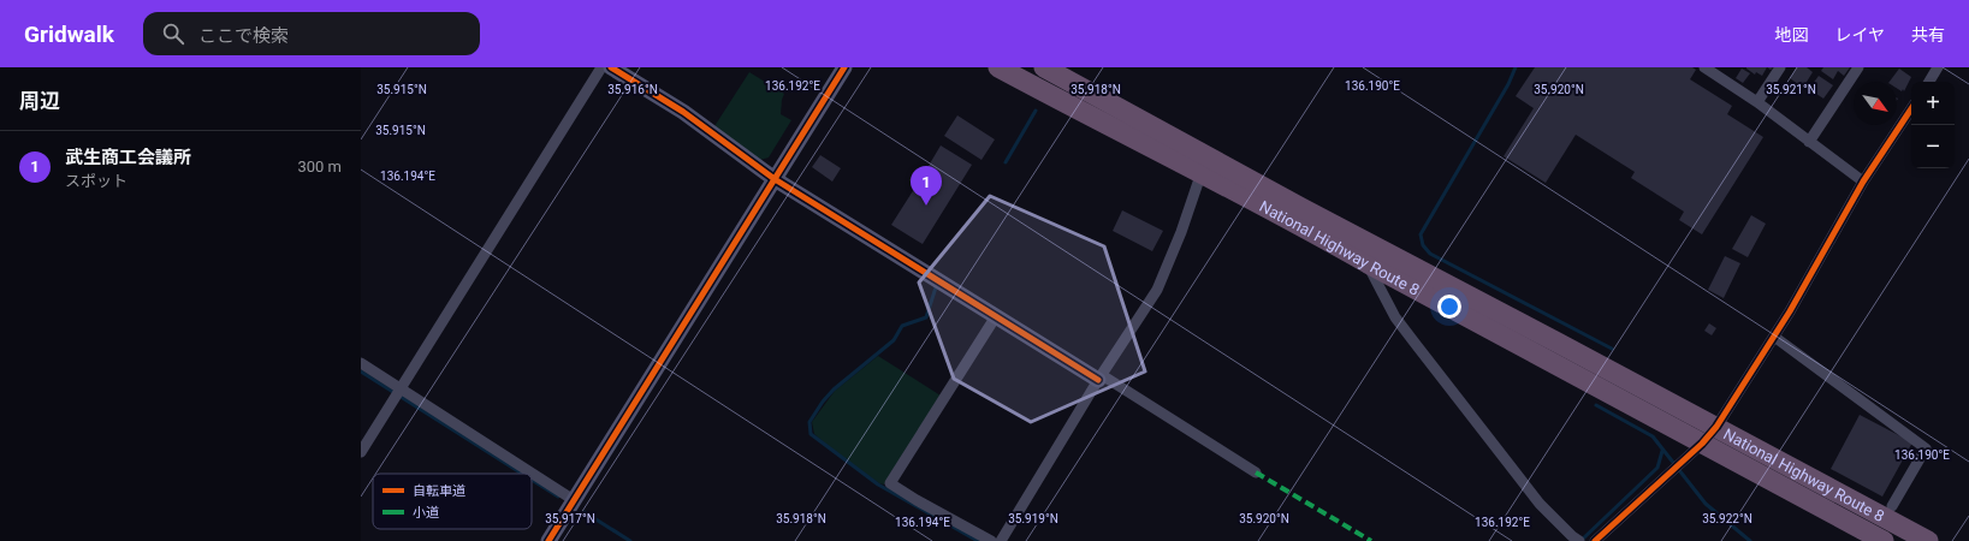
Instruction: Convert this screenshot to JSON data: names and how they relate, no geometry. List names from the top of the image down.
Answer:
{
  "streets": {
    "highway": ["National Highway Route 8"]
  },
  "legend": ["自転車道", "小道"],
  "north": "bottom right",
  "page": {
    "header": "Gridwalk",
    "search": "ここで検索",
    "nav": ["地図", "レイヤ", "共有"],
    "heading": "周辺",
    "map_buttons": ["+", "−"],
    "list": [
      {
        "mark": "1",
        "name": "武生商工会議所",
        "note": "スポット",
        "value": "300 m"
      }
    ],
    "pins": "1"
  },
  "coordinates": [
    "136.192°E",
    "136.190°E",
    "35.915°N",
    "35.916°N",
    "35.918°N",
    "35.920°N",
    "35.921°N",
    "136.194°E",
    "35.917°N",
    "35.919°N",
    "35.922°N"
  ]
}
